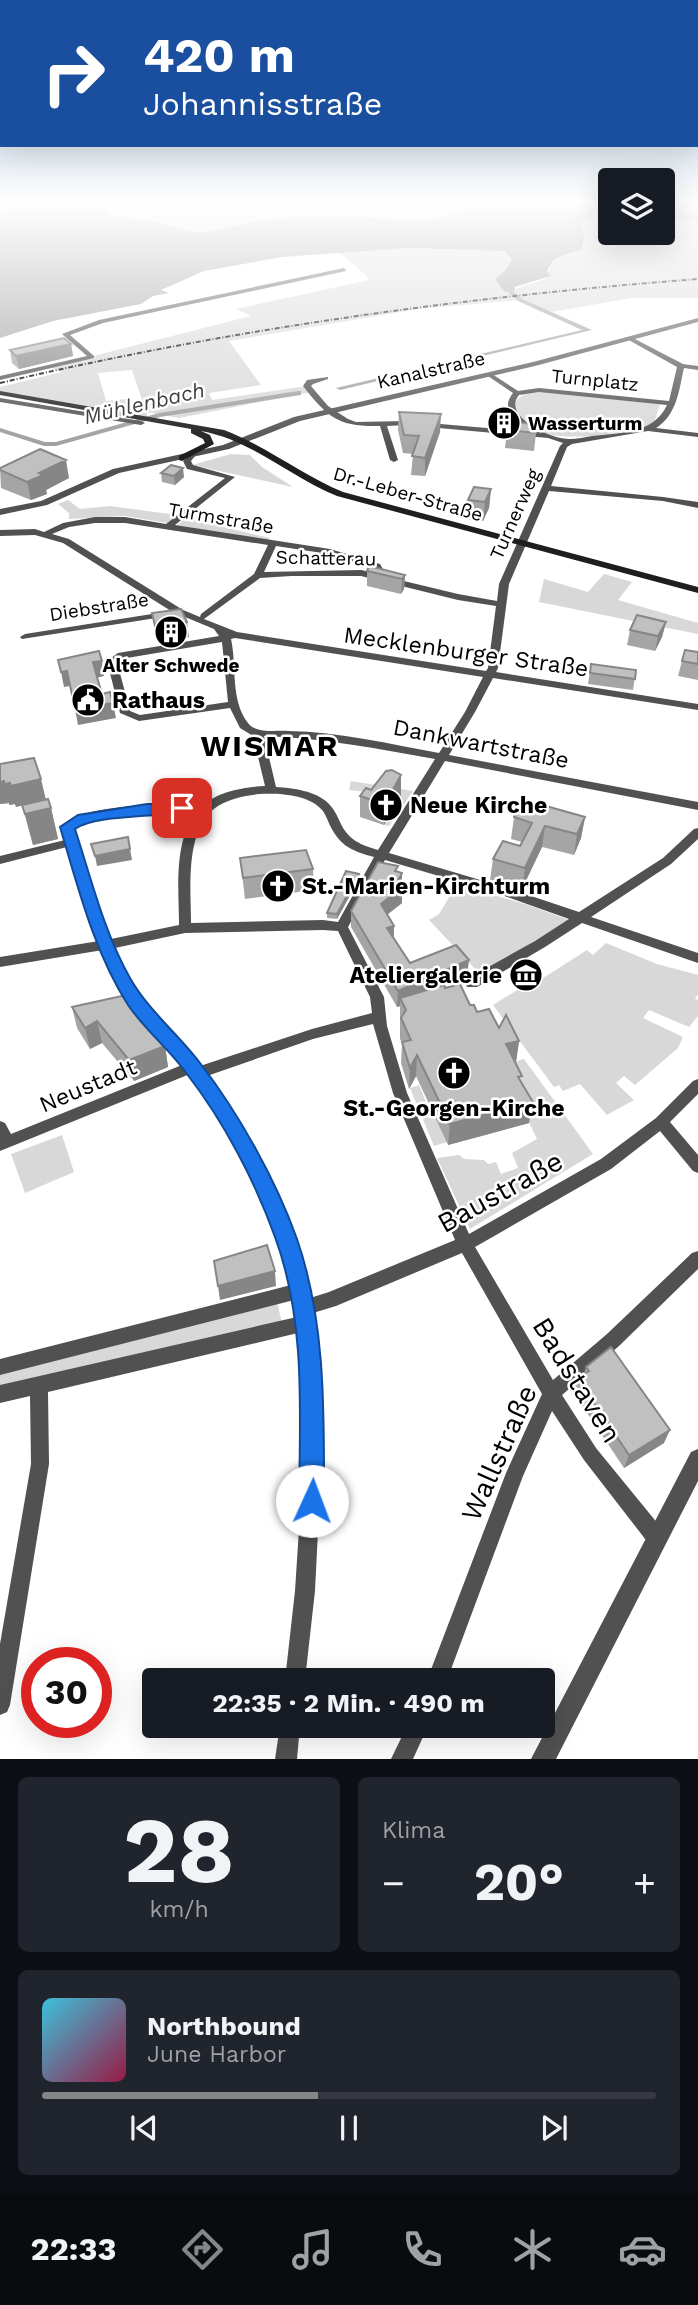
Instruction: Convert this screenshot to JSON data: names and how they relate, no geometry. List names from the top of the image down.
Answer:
{
  "streets": {
    "main road": ["Dr.-Leber-Straße"],
    "street": [
      "Kanalstraße",
      "Turnplatz",
      "Turnerweg",
      "Turmstraße",
      "Schatterau",
      "Diebstraße",
      "Mecklenburger Straße",
      "Dankwartstraße",
      "Neustadt",
      "Baustraße",
      "Badstaven",
      "Wallstraße"
    ]
  },
  "crossings": [
    ["Kanalstraße", "Turnplatz"],
    ["Kanalstraße", "Dr.-Leber-Straße"],
    ["Dr.-Leber-Straße", "Turnerweg"],
    ["Turnerweg", "Schatterau"],
    ["Turnerweg", "Mecklenburger Straße"],
    ["Turnerweg", "Dankwartstraße"],
    ["Turnerweg", "Badstaven"],
    ["Turmstraße", "Schatterau"],
    ["Baustraße", "Badstaven"],
    ["Badstaven", "Wallstraße"]
  ],
  "districts": ["WISMAR"],
  "water": ["Mühlenbach"],
  "places": {
    "building": ["Wasserturm", "Alter Schwede"],
    "public building": ["Rathaus"],
    "church": ["Neue Kirche", "St.-Marien-Kirchturm", "St.-Georgen-Kirche"],
    "museum": ["Ateliergalerie"]
  },
  "page": {
    "turn": ["420 m", "Johannisstraße"],
    "limit": "30",
    "trip": "22:35 · 2 Min. · 490 m",
    "tile": [
      ["28", "km/h"],
      "Klima"
    ],
    "heat": ["−", "20°", "+"],
    "song": ["Northbound", "June Harbor"],
    "tabs": "22:33"
  }
}
